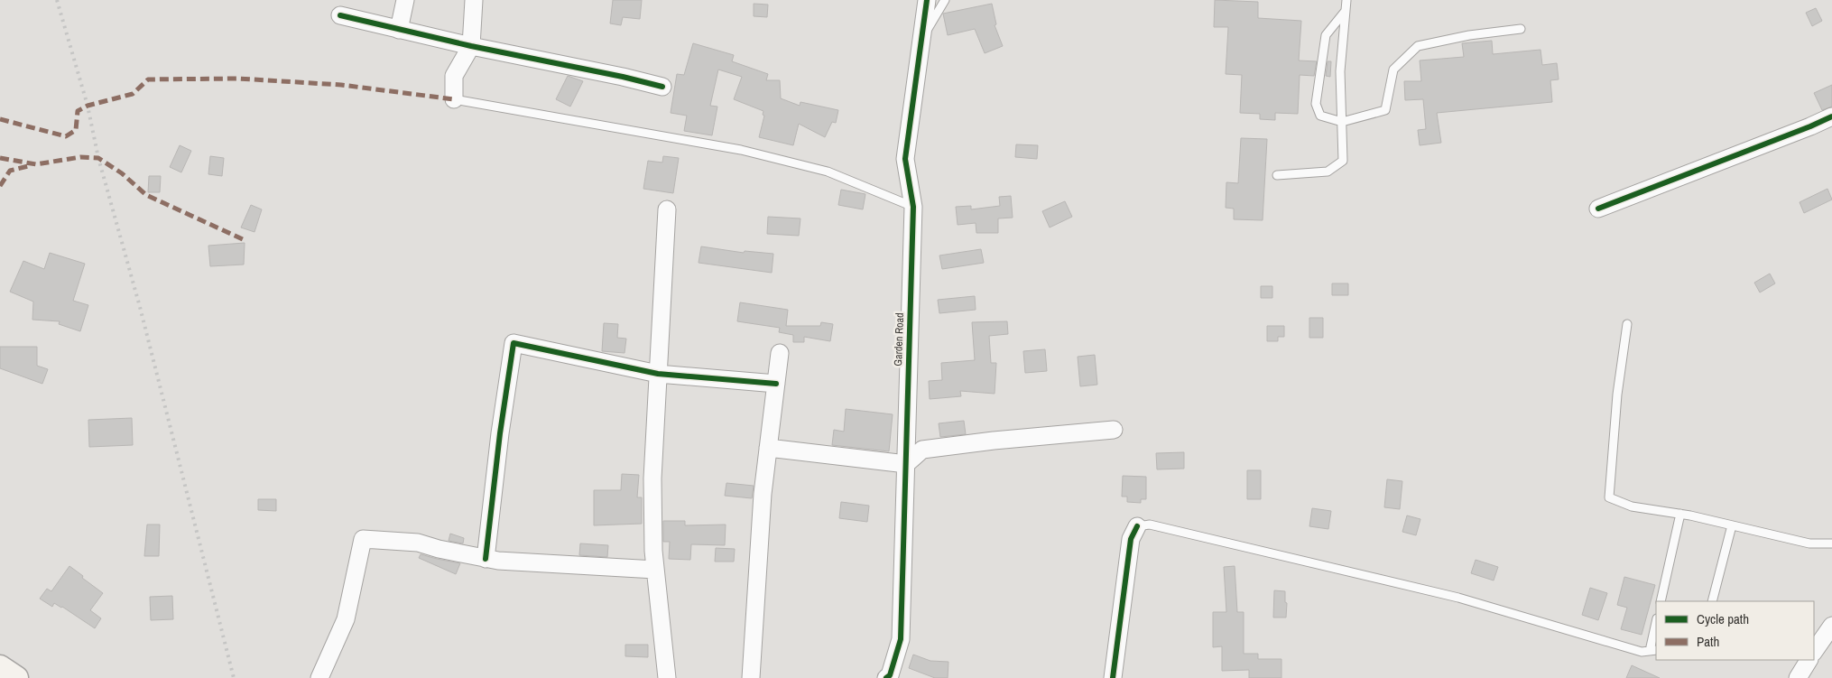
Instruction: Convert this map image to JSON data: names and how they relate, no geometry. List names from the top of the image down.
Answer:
{
  "streets": {
    "street": ["Garden Road"]
  },
  "legend": ["Cycle path", "Path"]
}
